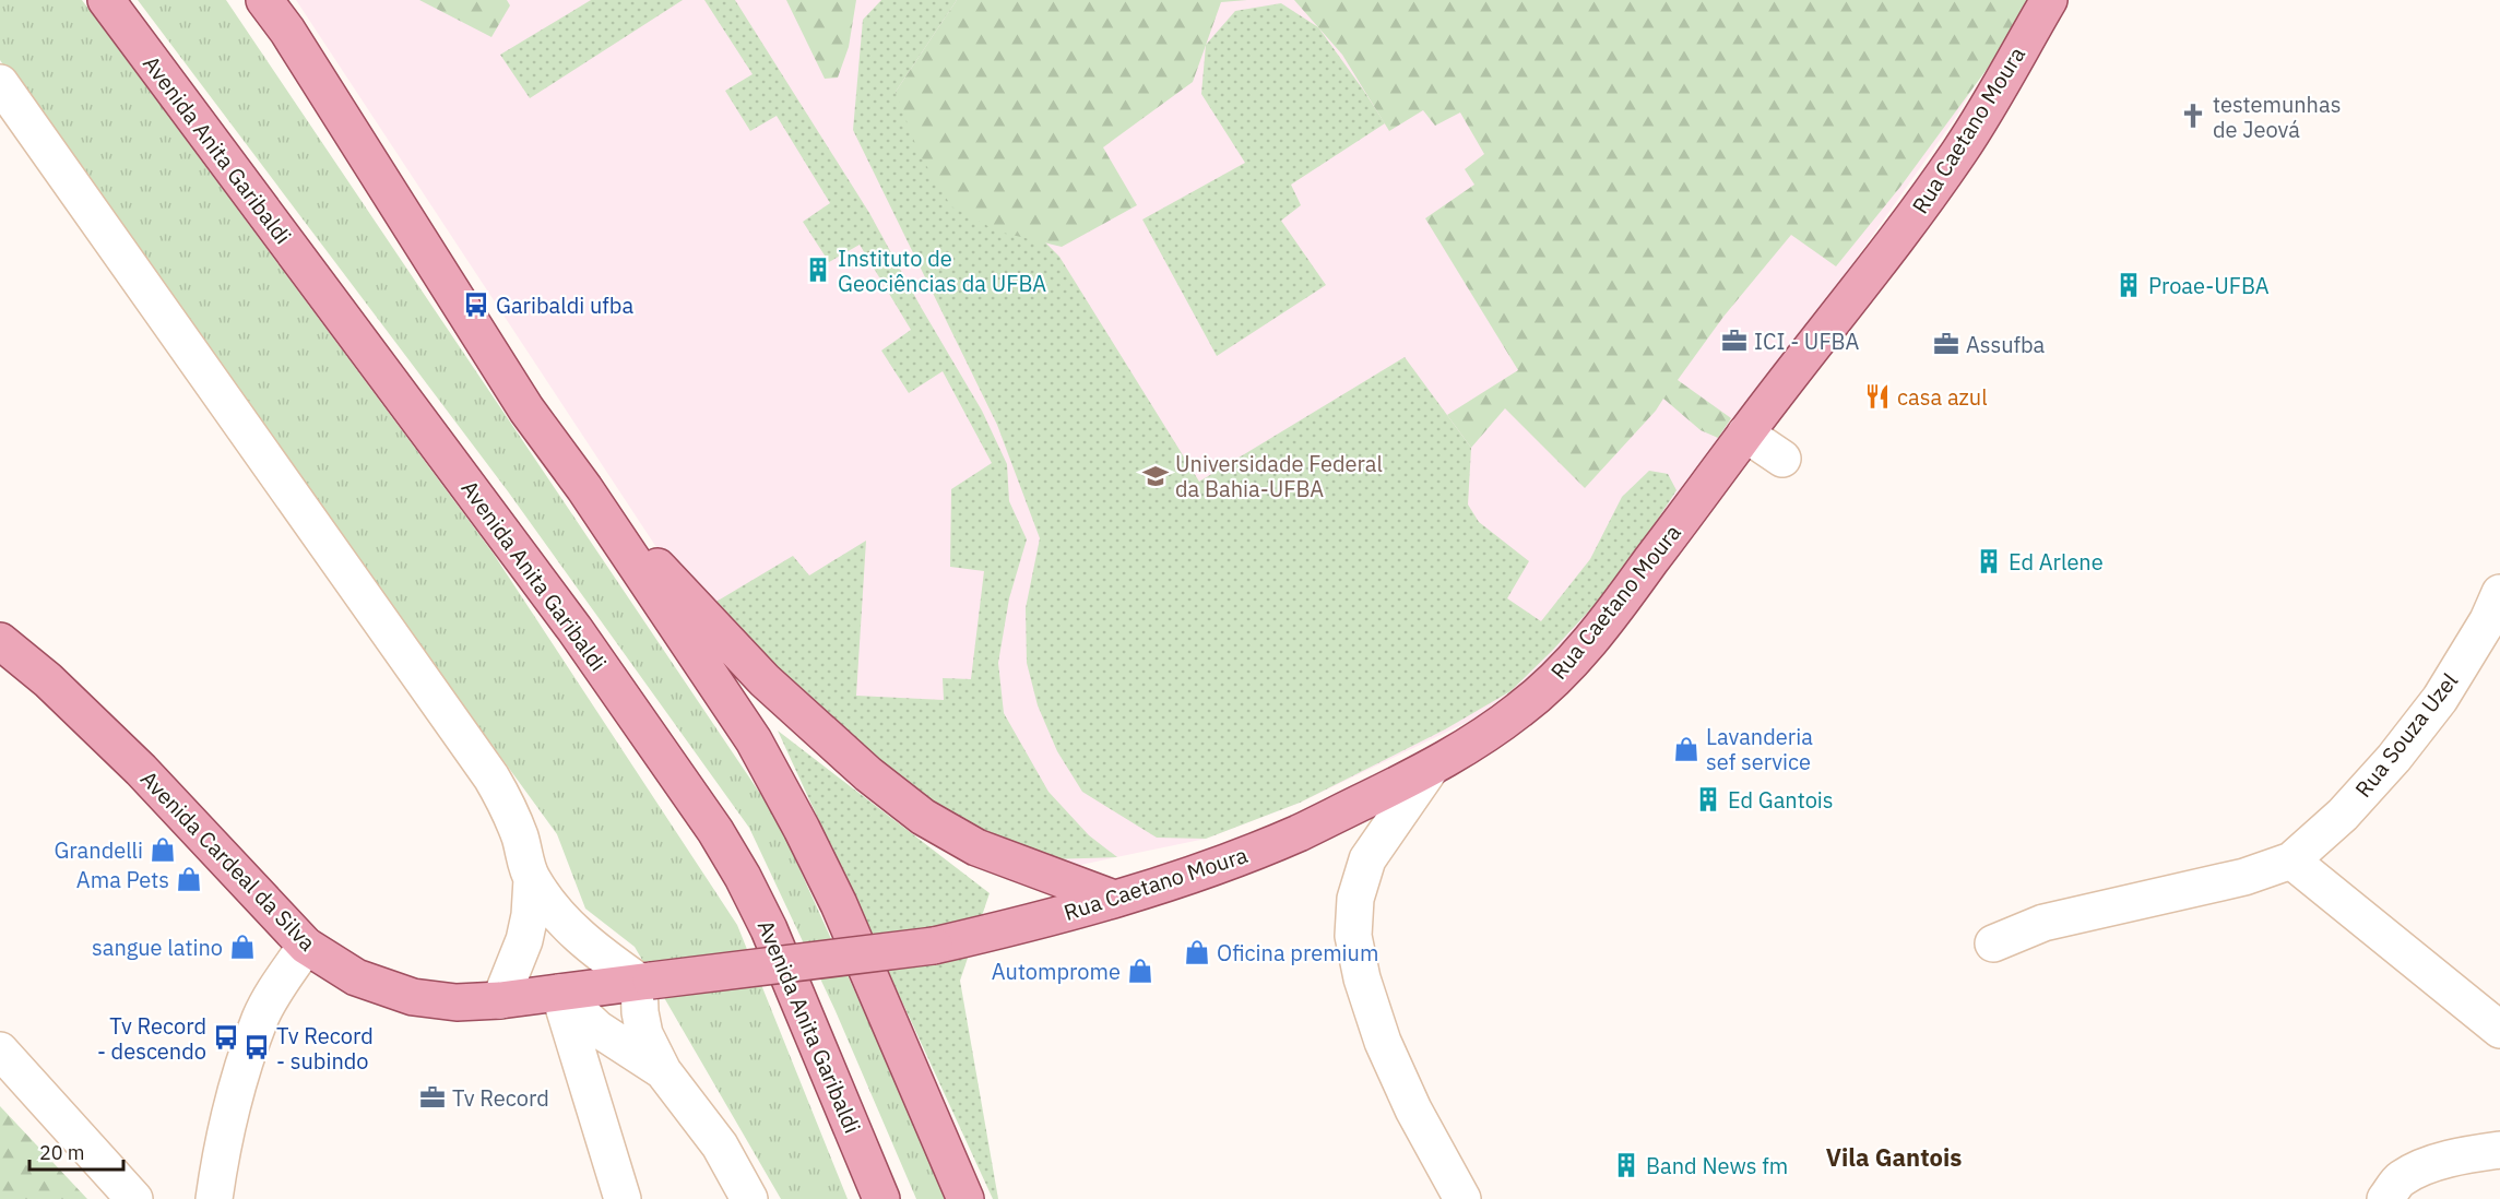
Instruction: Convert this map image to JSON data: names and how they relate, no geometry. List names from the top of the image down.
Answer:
{
  "streets": {
    "main road": ["Rua Caetano Moura", "Avenida Anita Garibaldi", "Avenida Cardeal da Silva"],
    "street": ["Rua Souza Uzel"]
  },
  "crossings": [
    ["Rua Caetano Moura", "Avenida Cardeal da Silva"]
  ],
  "districts": ["Vila Gantois"],
  "places": {
    "church": ["testemunhas de Jeová"],
    "building": [
      "Instituto de Geociências da UFBA",
      "Proae-UFBA",
      "Ed Arlene",
      "Ed Gantois",
      "Band News fm"
    ],
    "bus stop": ["Garibaldi ufba", "Tv Record - descendo", "Tv Record - subindo"],
    "office": ["ICI - UFBA", "Assufba", "Tv Record"],
    "restaurant": ["casa azul"],
    "school or university": ["Universidade Federal da Bahia-UFBA"],
    "shop": [
      "Lavanderia sef service",
      "Grandelli",
      "Ama Pets",
      "sangue latino",
      "Oficina premium",
      "Automprome"
    ]
  },
  "scale_bar": "20 m"
}
